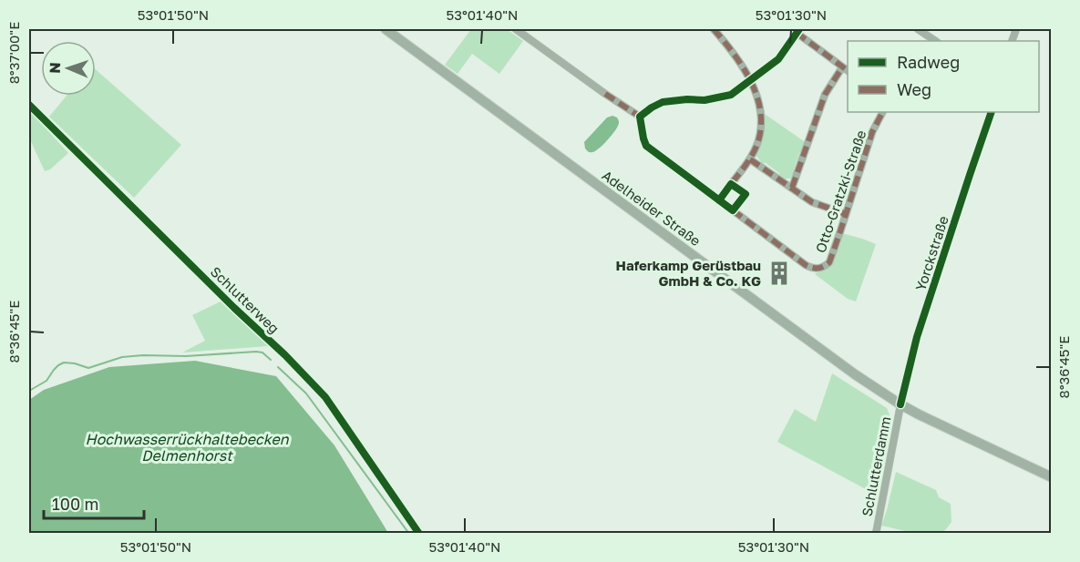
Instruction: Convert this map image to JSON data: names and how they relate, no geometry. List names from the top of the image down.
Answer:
{
  "streets": {
    "main road": ["Adelheider Straße"],
    "street": [
      "Otto-Gratzki-Straße",
      "Yorckstraße",
      "Schlutterweg",
      "Schlutterdamm"
    ]
  },
  "crossings": [
    ["Adelheider Straße", "Yorckstraße"],
    ["Adelheider Straße", "Schlutterdamm"],
    ["Yorckstraße", "Schlutterdamm"]
  ],
  "water": ["Hochwasserrückhaltebecken Delmenhorst"],
  "places": {
    "building": ["Haferkamp Gerüstbau GmbH & Co. KG"]
  },
  "legend": ["Radweg", "Weg"],
  "scale_bar": "100 m",
  "north": "left",
  "coordinates": [
    "53°01'50\"N",
    "53°01'40\"N",
    "53°01'30\"N",
    "8°37'00\"E",
    "8°36'45\"E"
  ]
}
